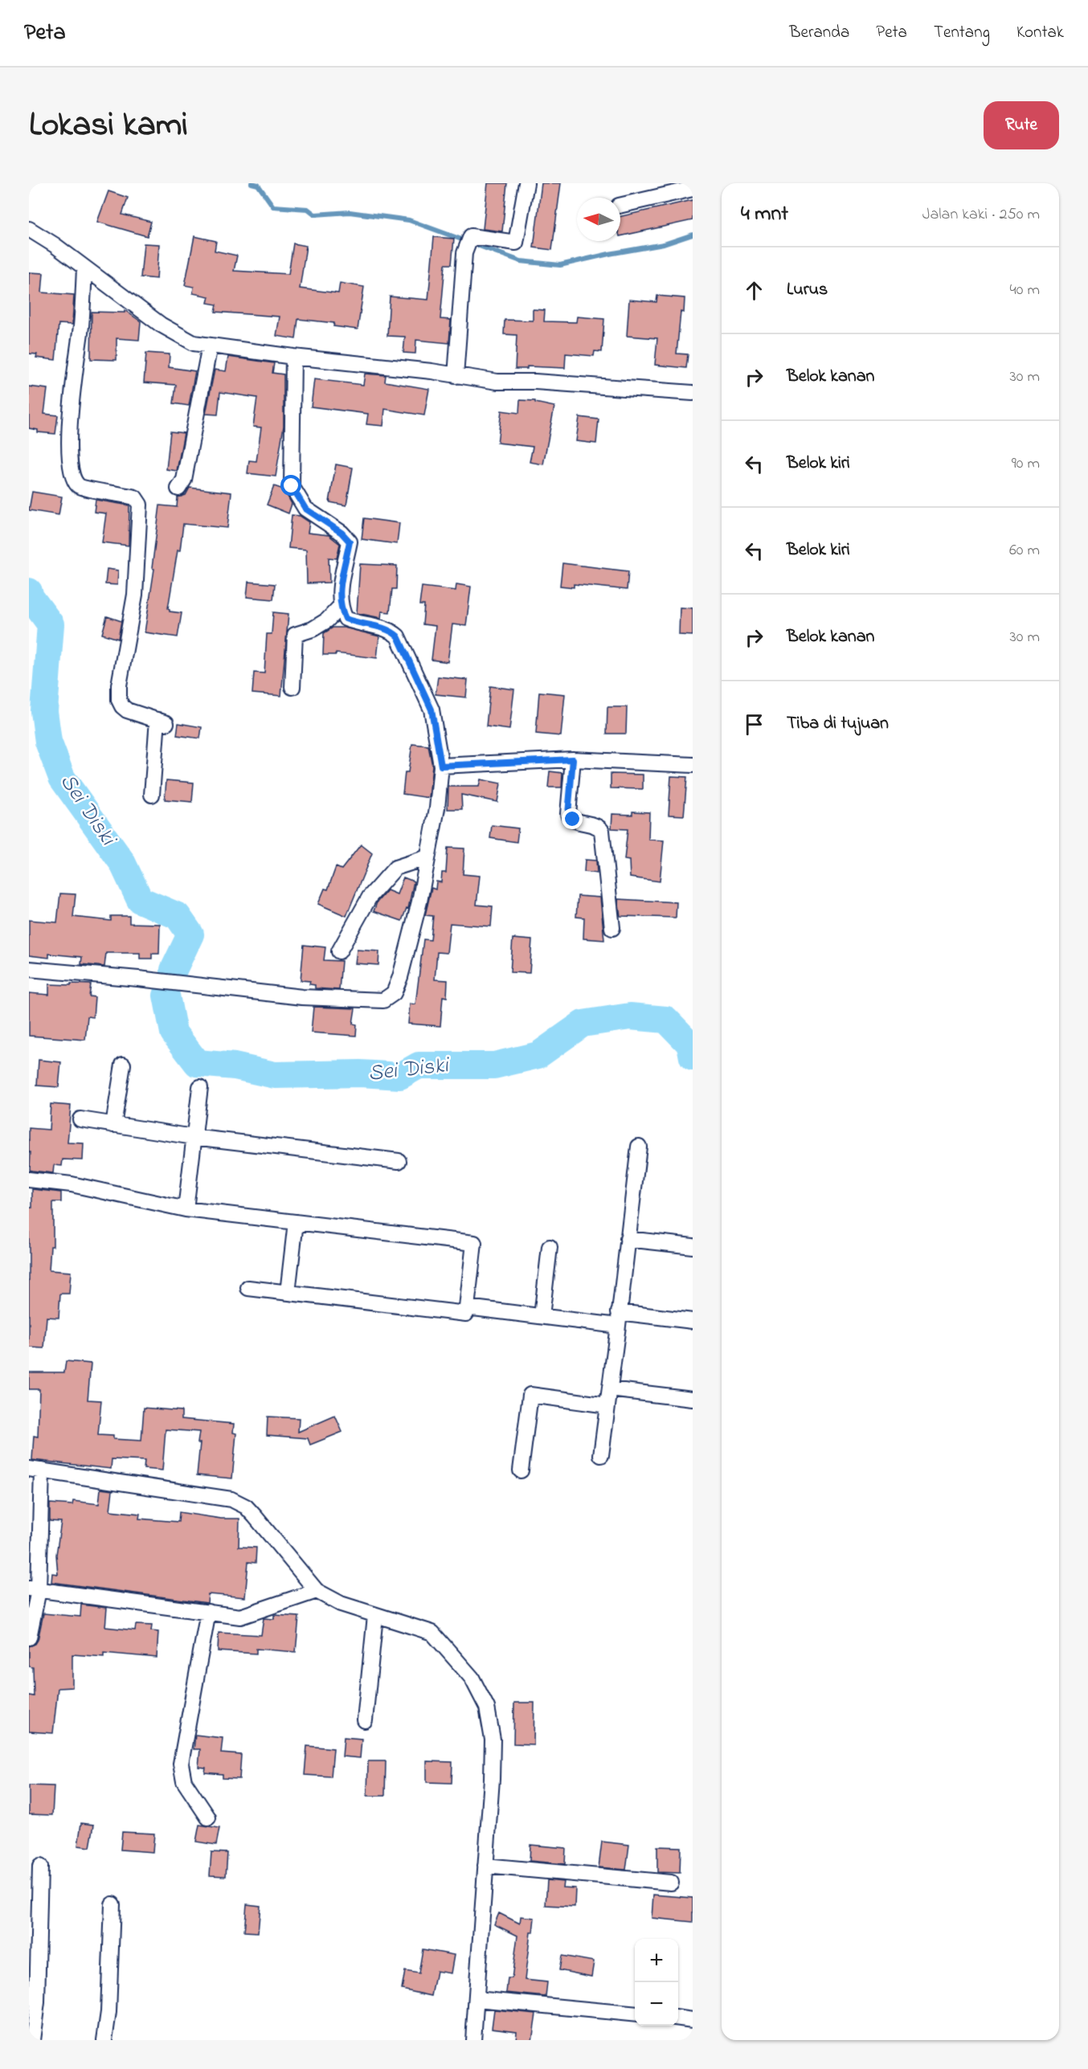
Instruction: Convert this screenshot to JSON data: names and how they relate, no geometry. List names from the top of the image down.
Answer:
{
  "water": ["Sei Diski"],
  "north": "left",
  "page": {
    "header": "Peta",
    "nav": [
      "Beranda",
      "Peta",
      "Tentang",
      "Kontak"
    ],
    "title": "Lokasi kami",
    "buttons": "Rute",
    "heading": ["4 mnt", "Jalan kaki · 250 m"],
    "list": [
      ["Lurus", "40 m"],
      ["Belok kanan", "30 m"],
      ["Belok kiri", "90 m"],
      ["Belok kiri", "60 m"],
      ["Belok kanan", "30 m"],
      "Tiba di tujuan"
    ],
    "map_buttons": ["+", "−"]
  }
}
